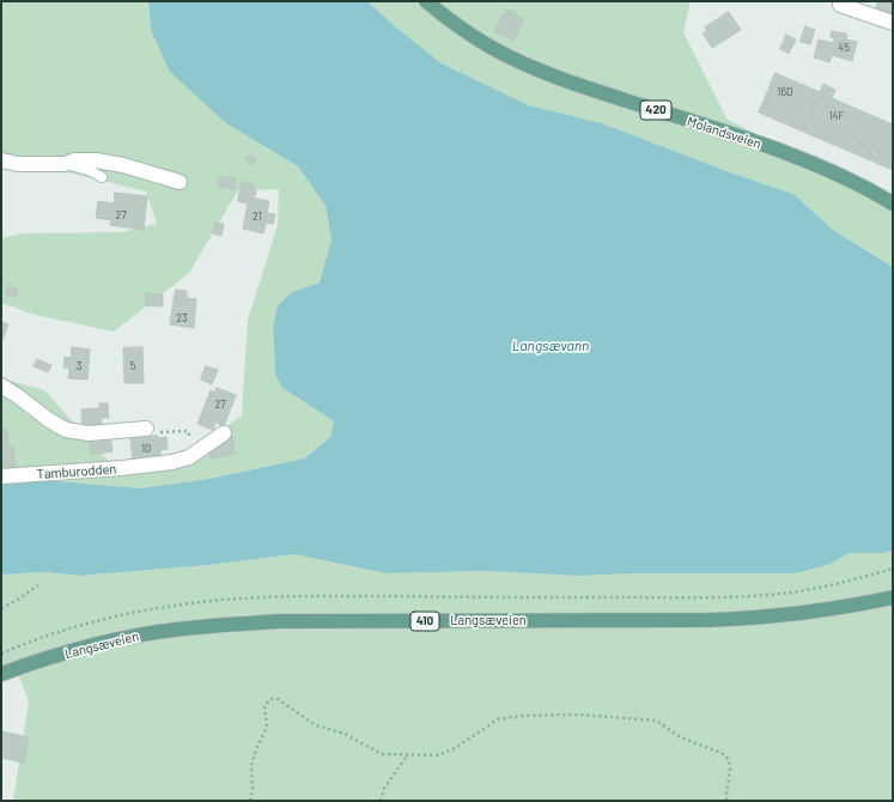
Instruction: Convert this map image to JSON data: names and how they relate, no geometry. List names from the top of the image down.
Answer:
{
  "streets": {
    "main road": [
      "420",
      "Molandsveien",
      "Langsæveien",
      "410"
    ],
    "street": ["Tamburodden"]
  },
  "water": ["Langsævann"],
  "house_numbers": [
    "45",
    "16D",
    "14F",
    "27",
    "21",
    "23",
    "3",
    "5",
    "27",
    "10"
  ]
}
